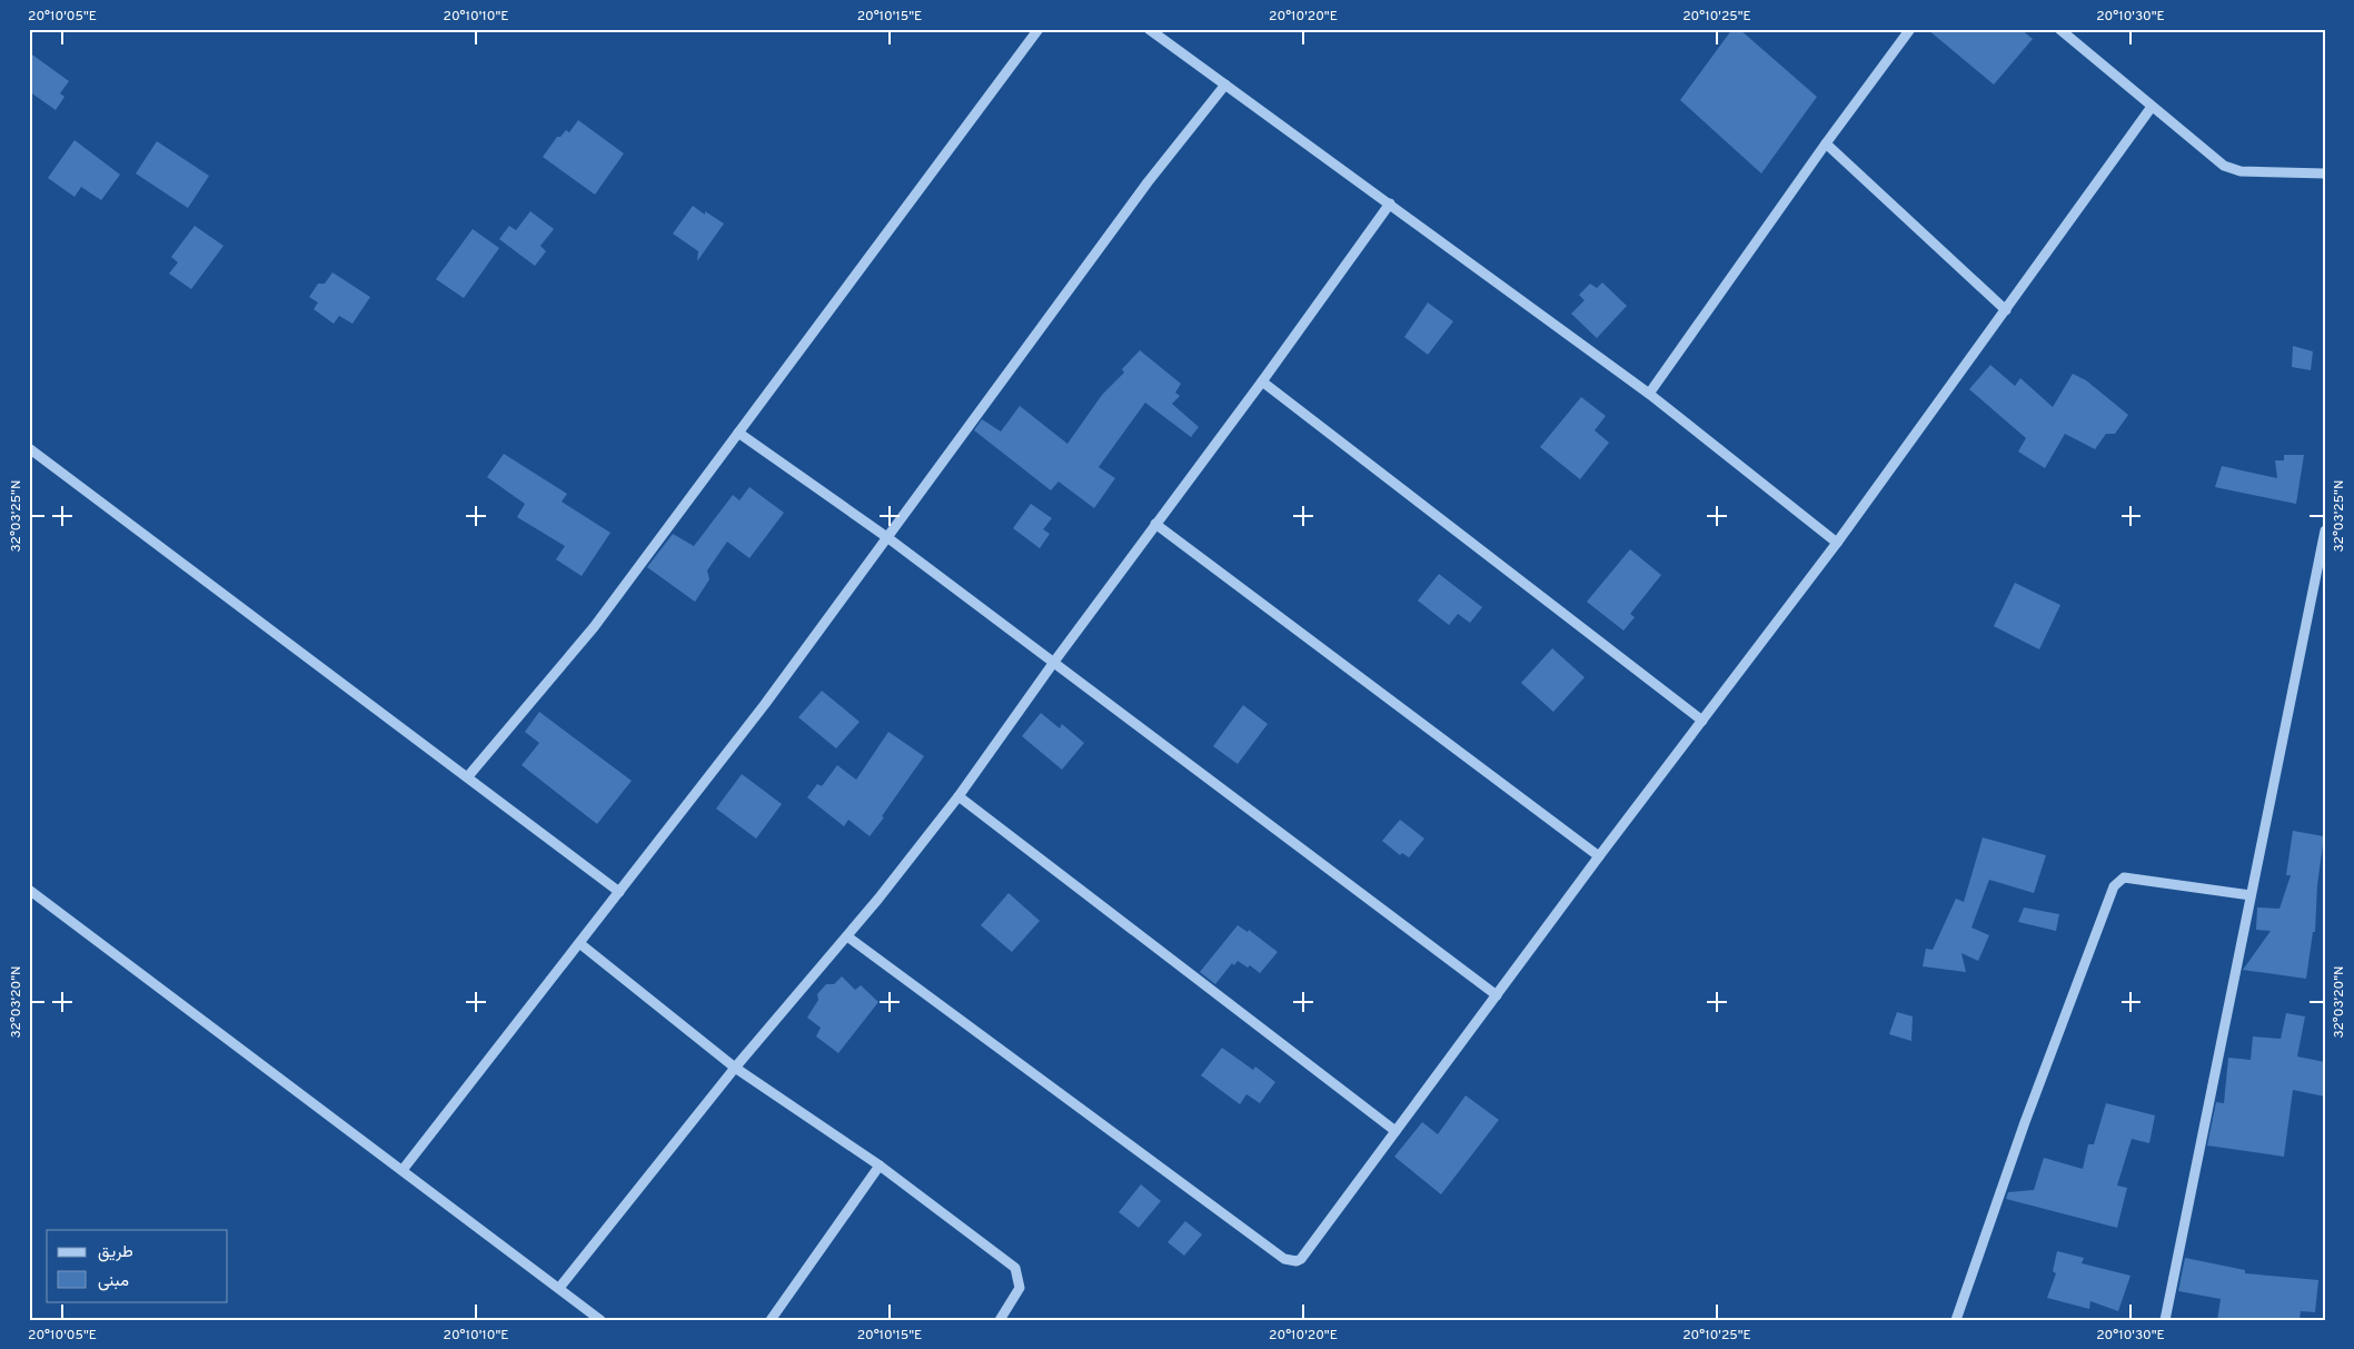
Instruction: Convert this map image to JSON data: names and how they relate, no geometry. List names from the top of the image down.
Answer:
{
  "legend": ["طريق", "مبنى"],
  "coordinates": [
    "20°10'05\"E",
    "20°10'10\"E",
    "20°10'15\"E",
    "20°10'20\"E",
    "20°10'25\"E",
    "20°10'30\"E",
    "32°03'25\"N",
    "32°03'20\"N"
  ]
}
